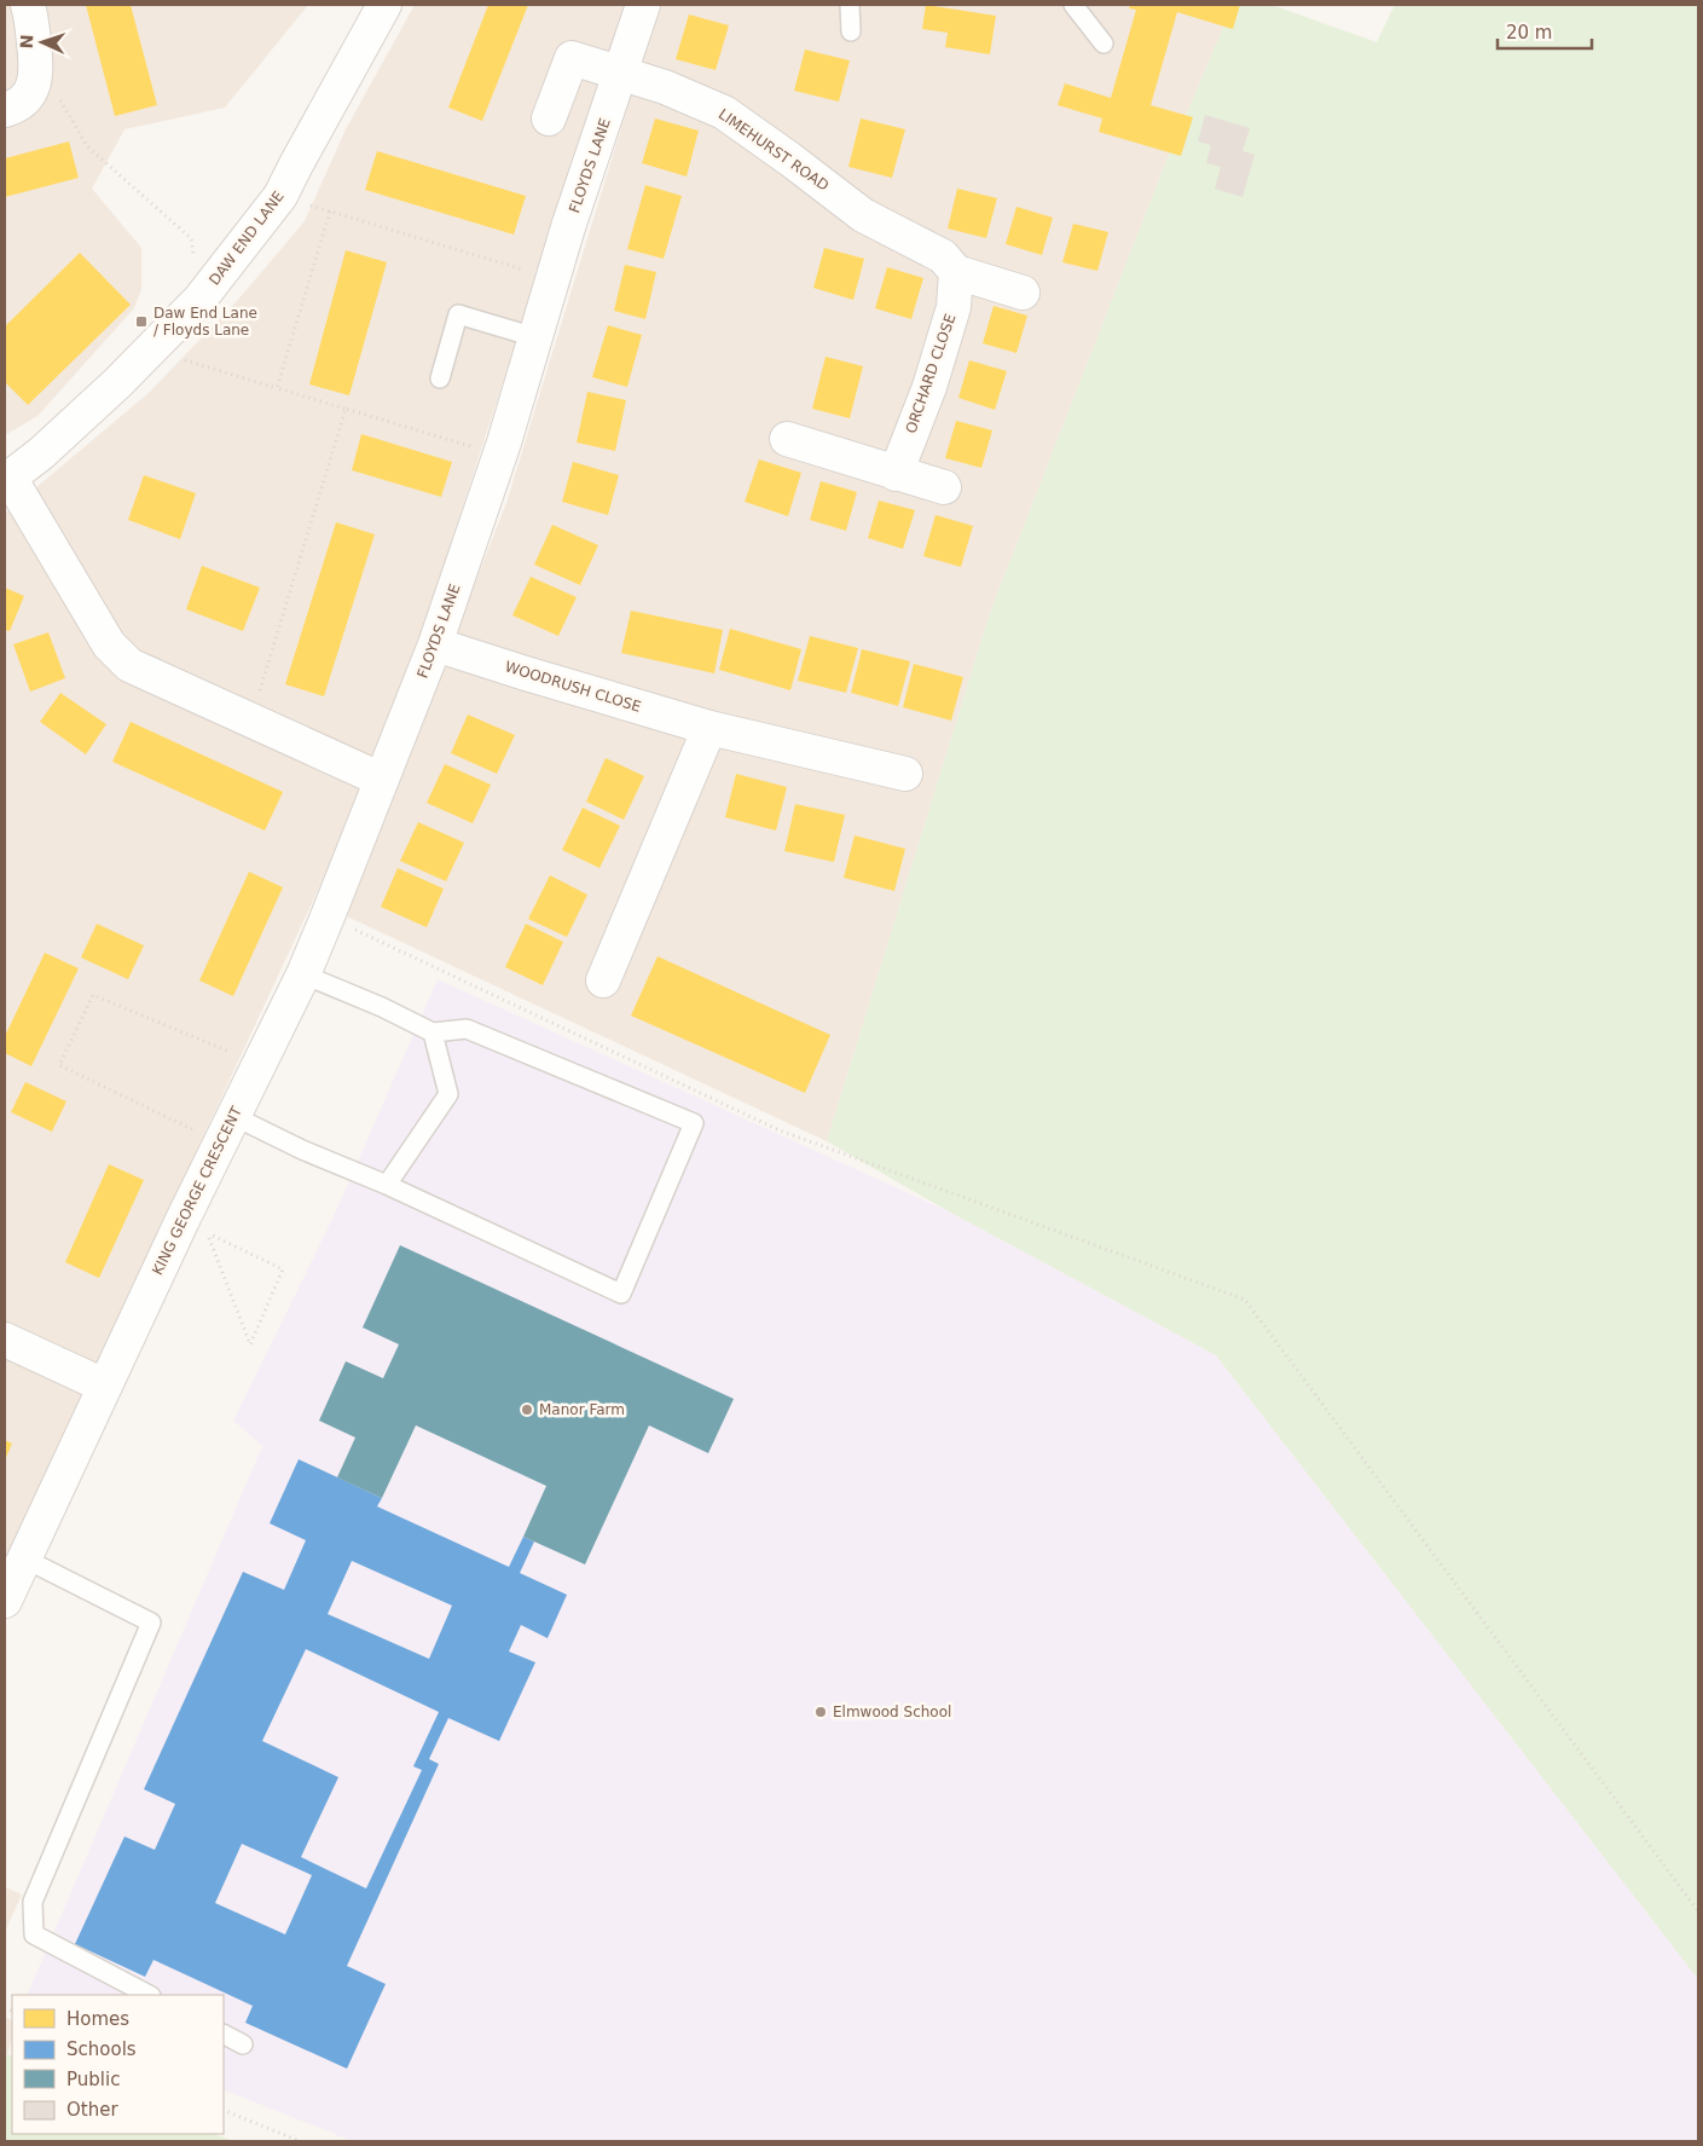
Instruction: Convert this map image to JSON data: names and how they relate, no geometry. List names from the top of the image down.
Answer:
{
  "streets": {
    "street": [
      "LIMEHURST ROAD",
      "FLOYDS LANE",
      "DAW END LANE",
      "ORCHARD CLOSE",
      "WOODRUSH CLOSE",
      "KING GEORGE CRESCENT"
    ]
  },
  "crossings": [
    ["LIMEHURST ROAD", "FLOYDS LANE"],
    ["LIMEHURST ROAD", "ORCHARD CLOSE"],
    ["FLOYDS LANE", "WOODRUSH CLOSE"],
    ["FLOYDS LANE", "KING GEORGE CRESCENT"]
  ],
  "places": {
    "transit": ["Daw End Lane / Floyds Lane"],
    "other": ["Manor Farm", "Elmwood School"]
  },
  "legend": [
    "Homes",
    "Schools",
    "Public",
    "Other"
  ],
  "scale_bar": "20 m",
  "north": "left"
}
